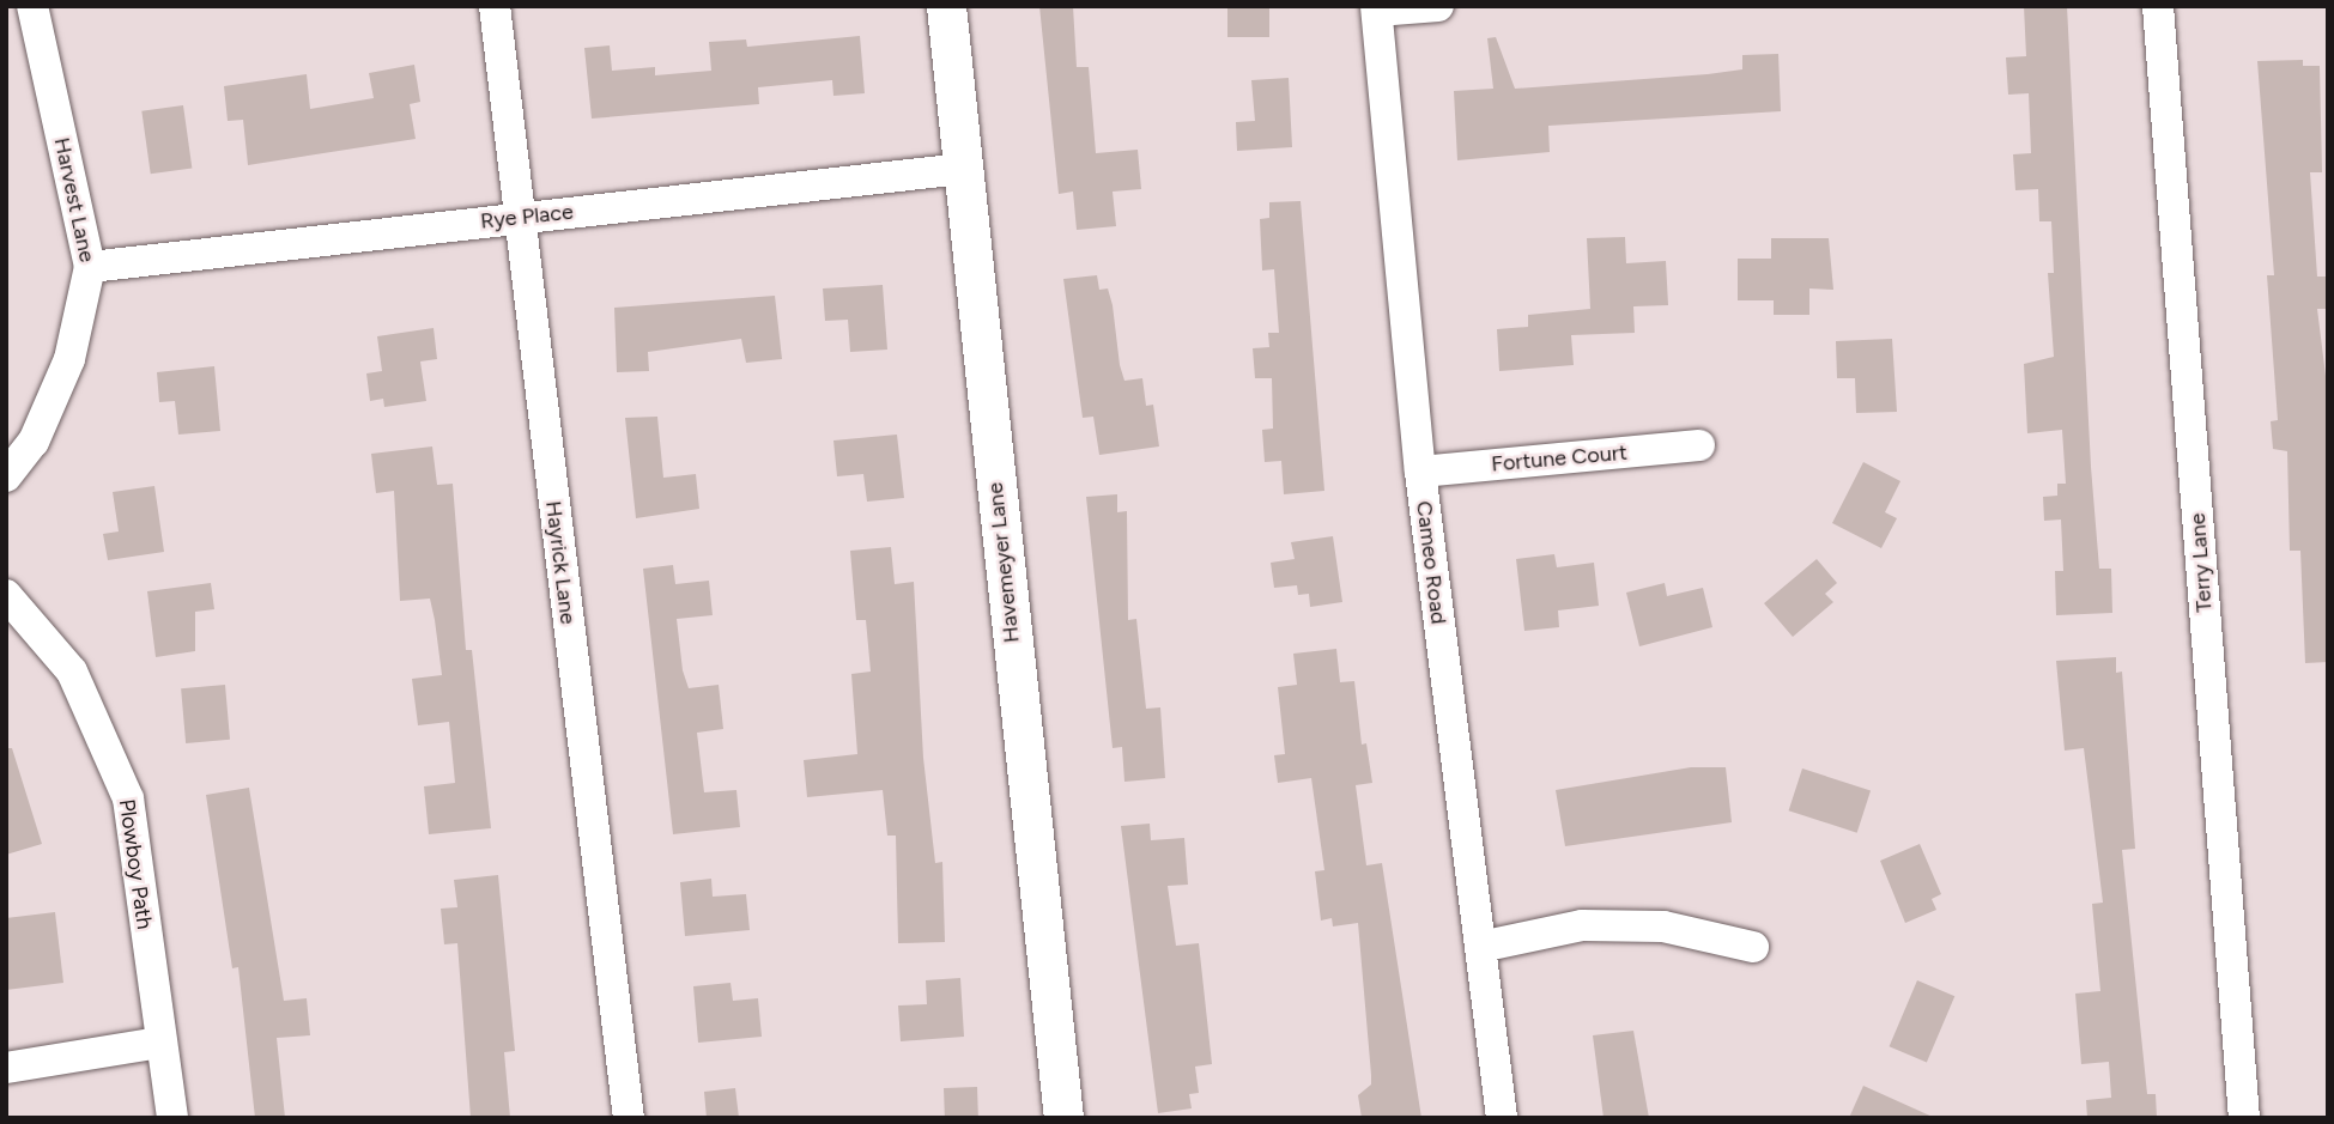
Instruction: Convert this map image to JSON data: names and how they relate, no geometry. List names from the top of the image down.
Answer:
{
  "streets": {
    "street": [
      "Harvest Lane",
      "Rye Place",
      "Fortune Court",
      "Hayrick Lane",
      "Havemeyer Lane",
      "Cameo Road",
      "Terry Lane",
      "Plowboy Path"
    ]
  },
  "crossings": [
    ["Harvest Lane", "Rye Place"],
    ["Rye Place", "Hayrick Lane"],
    ["Rye Place", "Havemeyer Lane"],
    ["Fortune Court", "Cameo Road"]
  ]
}
